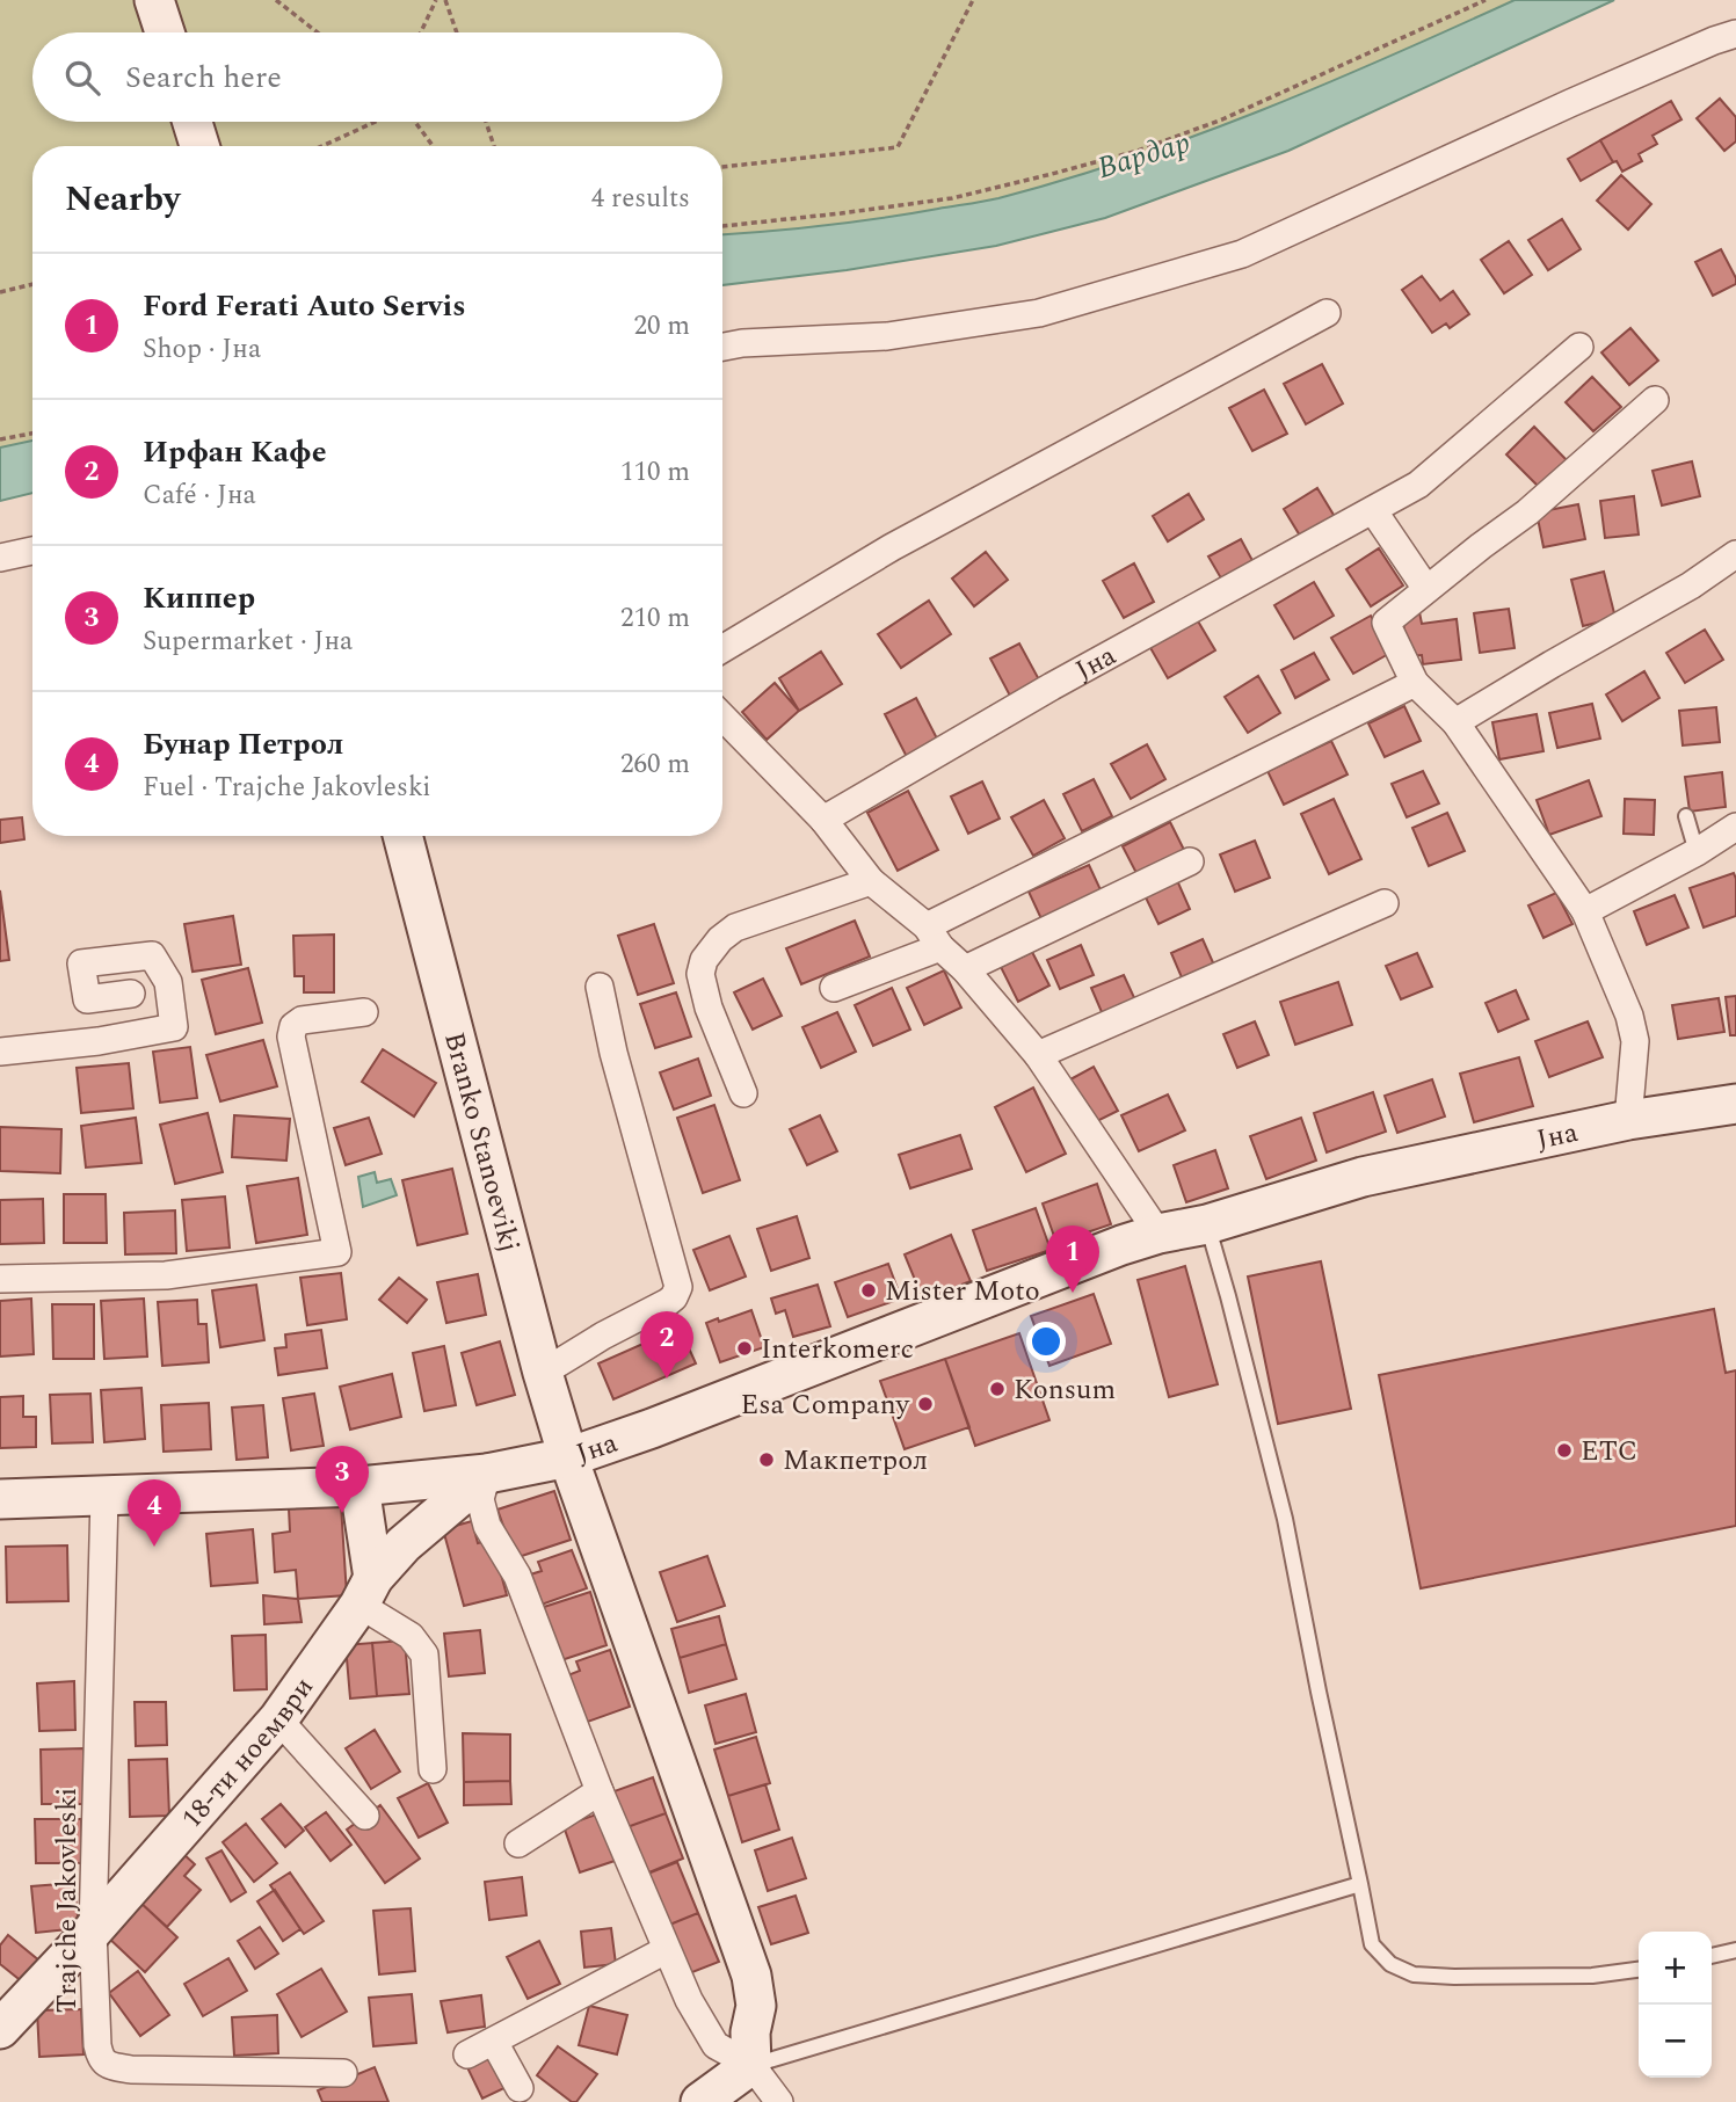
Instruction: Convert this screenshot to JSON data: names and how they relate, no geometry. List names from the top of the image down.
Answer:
{
  "streets": {
    "street": [
      "Јна",
      "Branko Stanoevikj",
      "18-ти ноември",
      "Trajche Jakovleski"
    ]
  },
  "crossings": [
    ["Јна", "Branko Stanoevikj"],
    ["Јна", "18-ти ноември"],
    ["Јна", "Trajche Jakovleski"],
    ["18-ти ноември", "Trajche Jakovleski"]
  ],
  "water": ["Вардар"],
  "places": [
    "Mister Moto",
    "Interkomerc",
    "Konsum",
    "Esa Company",
    "ETC",
    "Макпетрол"
  ],
  "page": {
    "search": "Search here",
    "heading": ["Nearby", "4 results"],
    "list": [
      {
        "mark": "1",
        "name": "Ford Ferati Auto Servis",
        "note": "Shop · Јна",
        "value": "20 m"
      },
      {
        "mark": "2",
        "name": "Ирфан Кафе",
        "note": "Café · Јна",
        "value": "110 m"
      },
      {
        "mark": "3",
        "name": "Киппер",
        "note": "Supermarket · Јна",
        "value": "210 m"
      },
      {
        "mark": "4",
        "name": "Бунар Петрол",
        "note": "Fuel · Trajche Jakovleski",
        "value": "260 m"
      }
    ],
    "pins": [
      "1",
      "2",
      "3",
      "4"
    ],
    "map_buttons": ["+", "−"]
  }
}
